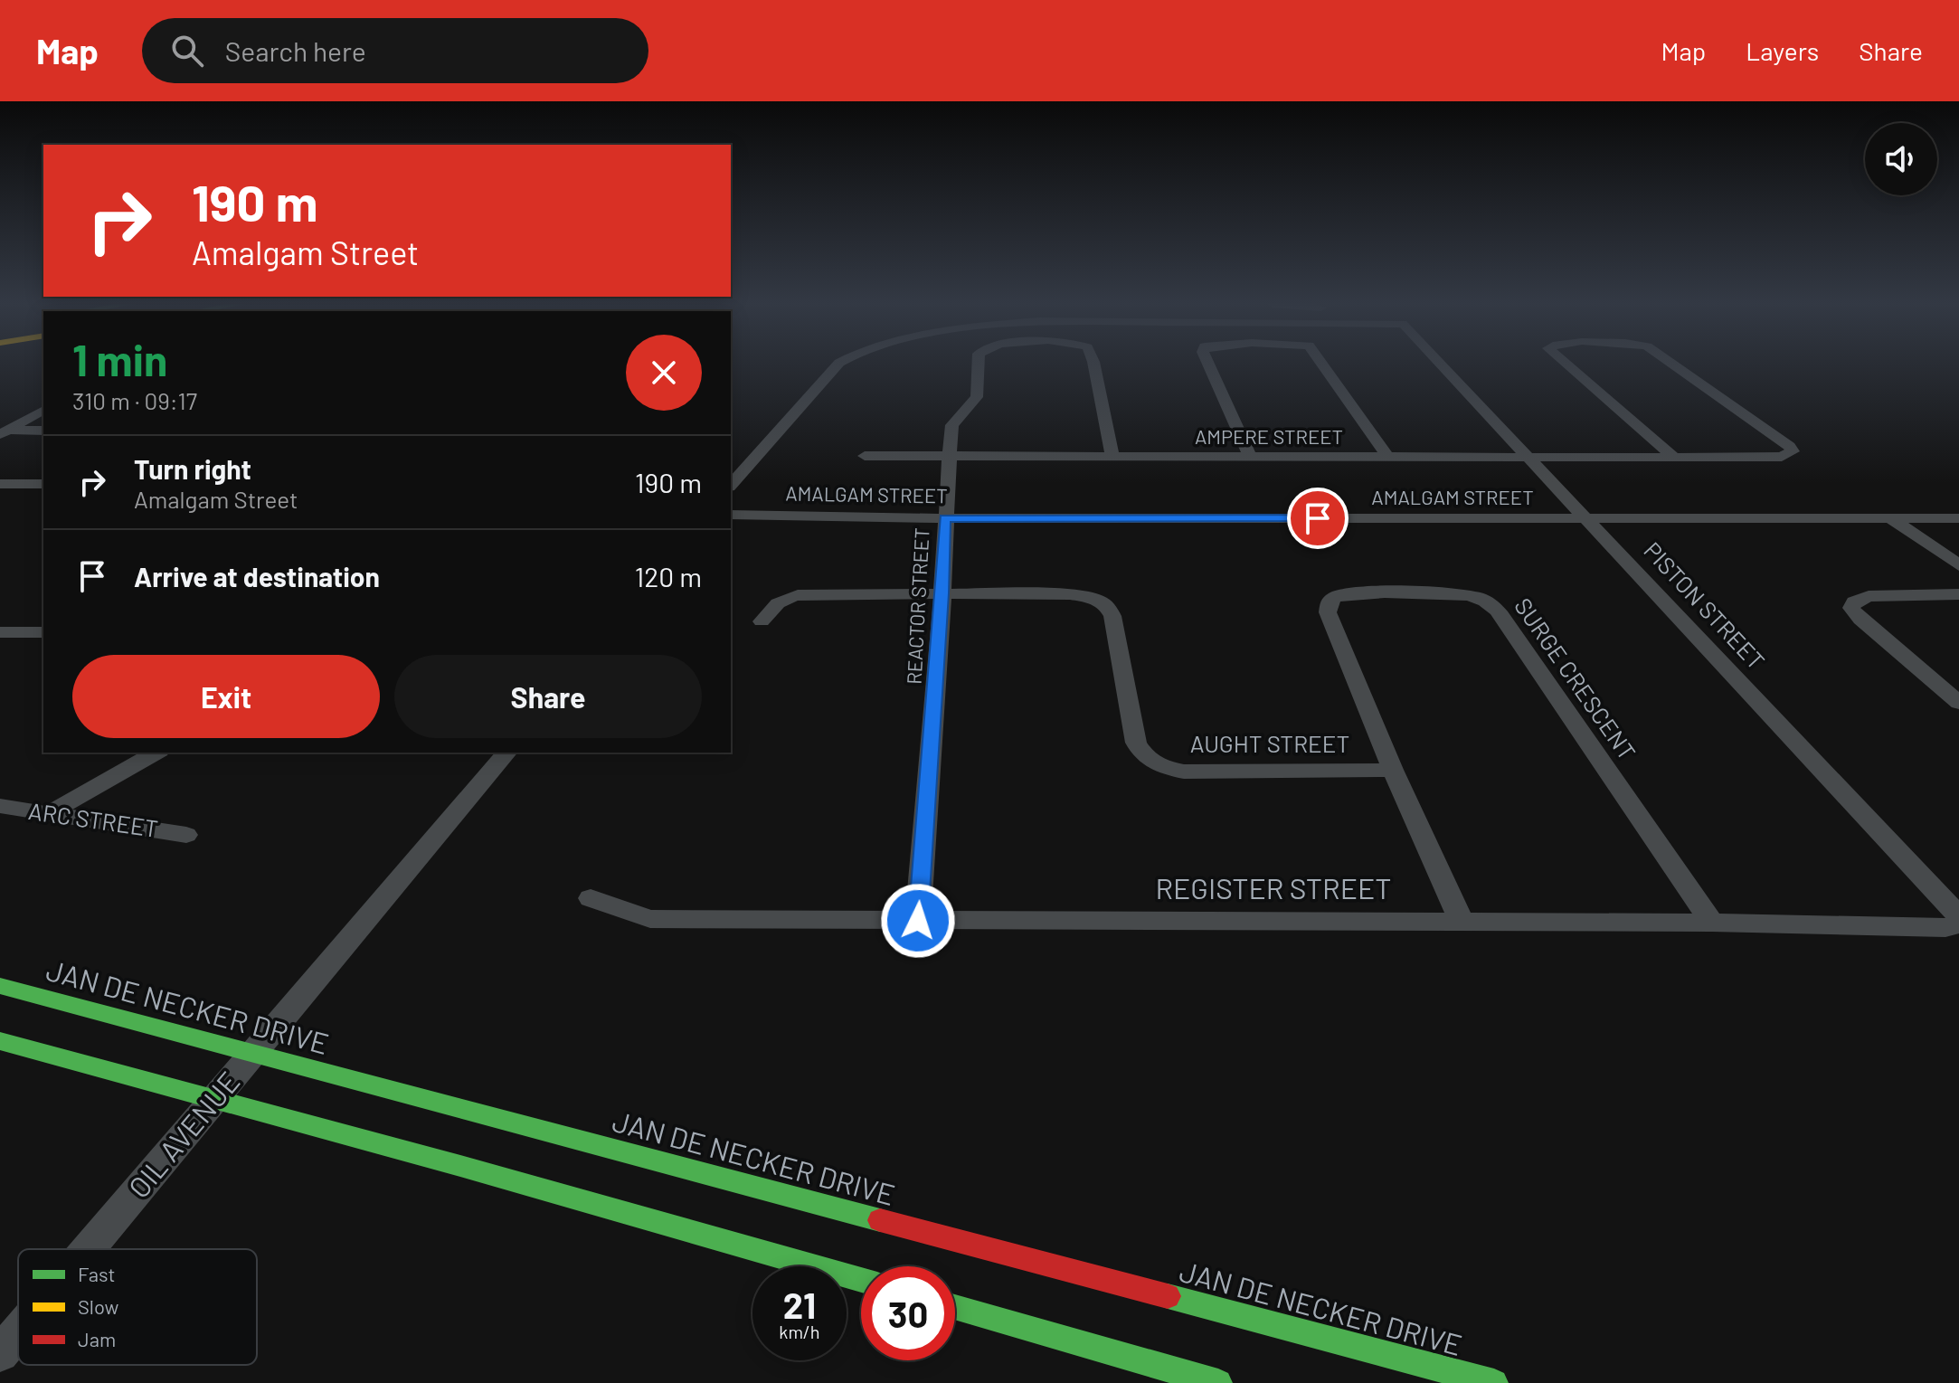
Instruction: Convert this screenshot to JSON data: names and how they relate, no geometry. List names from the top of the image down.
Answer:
{
  "streets": {
    "main road": ["JAN DE NECKER DRIVE"],
    "street": [
      "AMPERE STREET",
      "AMALGAM STREET",
      "REACTOR STREET",
      "PISTON STREET",
      "SURGE CRESCENT",
      "AUGHT STREET",
      "ARC STREET",
      "REGISTER STREET",
      "OIL AVENUE"
    ]
  },
  "crossings": [
    ["AMPERE STREET", "REACTOR STREET"],
    ["AMPERE STREET", "PISTON STREET"],
    ["AMALGAM STREET", "REACTOR STREET"],
    ["AMALGAM STREET", "PISTON STREET"],
    ["REACTOR STREET", "AUGHT STREET"],
    ["REACTOR STREET", "REGISTER STREET"],
    ["SURGE CRESCENT", "AUGHT STREET"],
    ["SURGE CRESCENT", "REGISTER STREET"],
    ["JAN DE NECKER DRIVE", "OIL AVENUE"]
  ],
  "legend": ["Fast", "Slow", "Jam"],
  "page": {
    "header": "Map",
    "search": "Search here",
    "nav": ["Map", "Layers", "Share"],
    "turn": ["190 m", "Amalgam Street"],
    "heading": ["1 min", "310 m · 09:17"],
    "list": [
      {
        "name": "Turn right",
        "note": "Amalgam Street",
        "value": "190 m"
      },
      {
        "name": "Arrive at destination",
        "value": "120 m"
      }
    ],
    "buttons": ["Exit", "Share"],
    "speed": "21 km/h",
    "limit": "30"
  }
}
